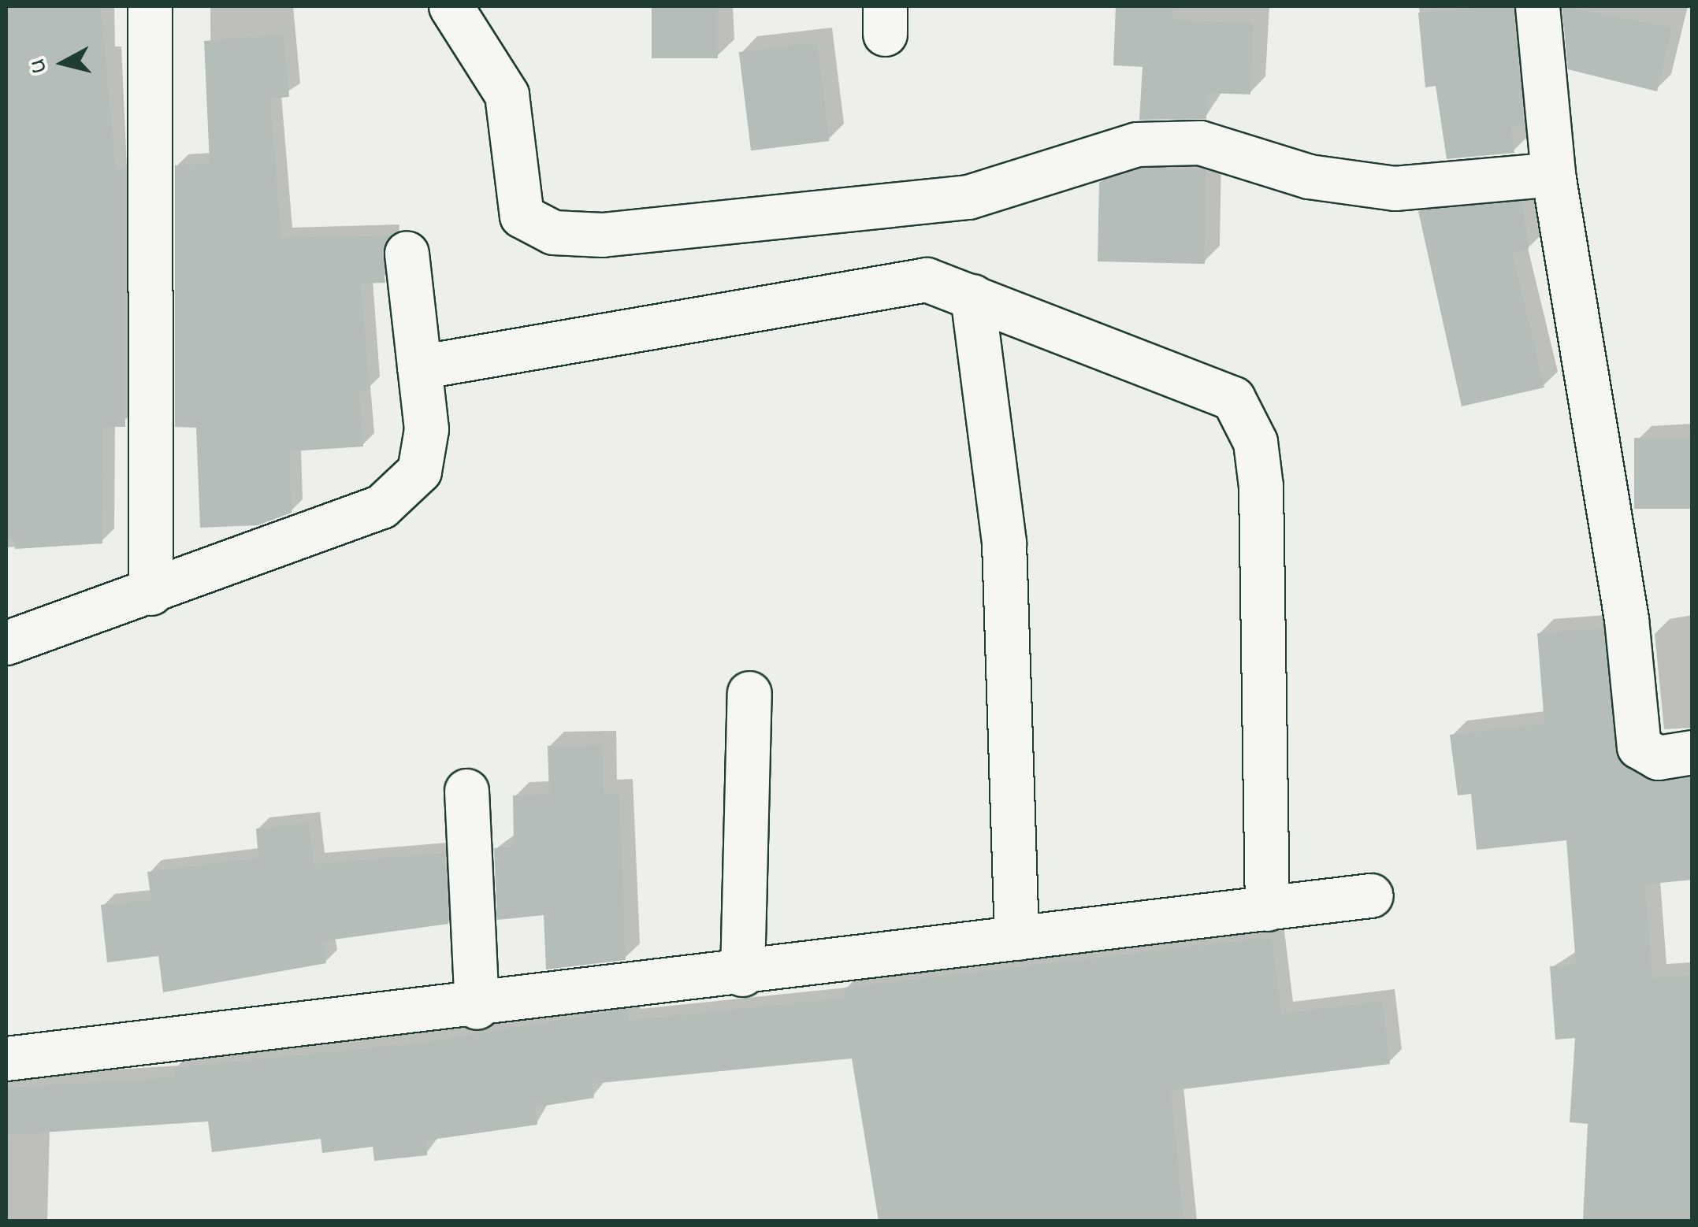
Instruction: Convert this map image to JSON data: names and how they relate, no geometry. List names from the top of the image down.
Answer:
{
  "north": "left"
}
